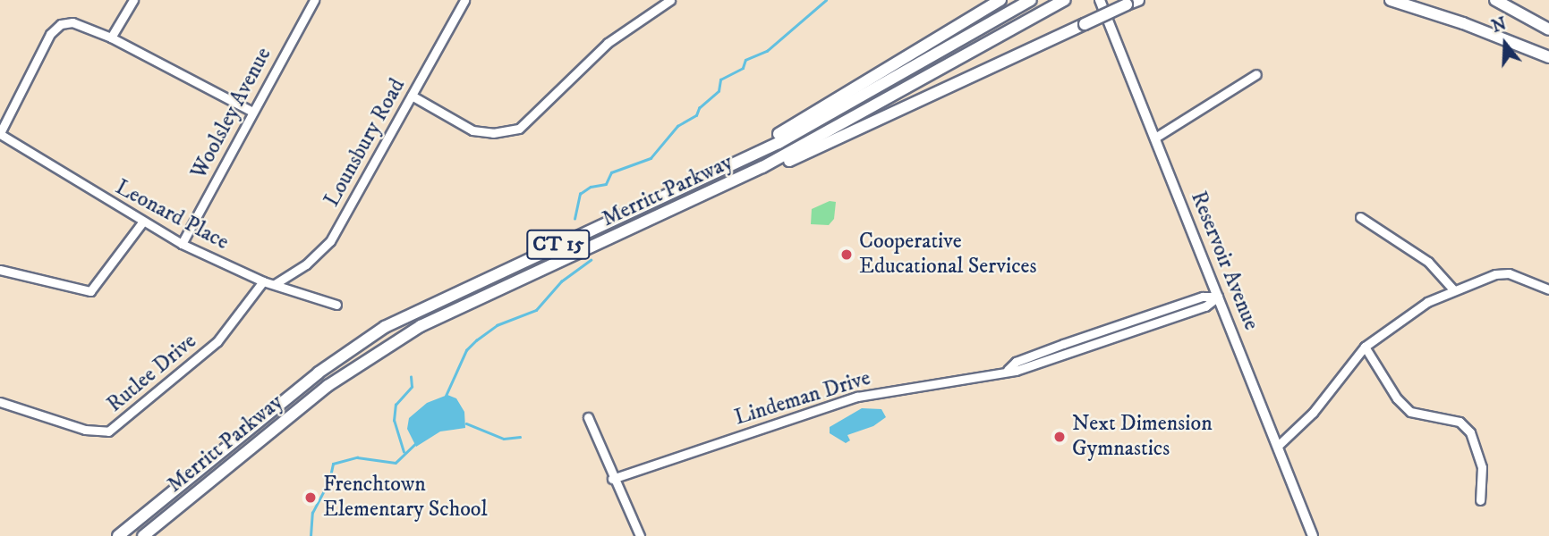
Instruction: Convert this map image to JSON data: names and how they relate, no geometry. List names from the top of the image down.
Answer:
{
  "streets": {
    "highway": ["Merritt Parkway", "CT 15"],
    "main road": ["Reservoir Avenue"],
    "street": [
      "Woolsley Avenue",
      "Lounsbury Road",
      "Leonard Place",
      "Rutlee Drive",
      "Lindeman Drive"
    ]
  },
  "crossings": [
    ["Woolsley Avenue", "Leonard Place"],
    ["Lounsbury Road", "Leonard Place"],
    ["Leonard Place", "Rutlee Drive"],
    ["Reservoir Avenue", "Lindeman Drive"]
  ],
  "places": ["Cooperative Educational Services", "Next Dimension Gymnastics", "Frenchtown Elementary School"],
  "north": "top"
}
